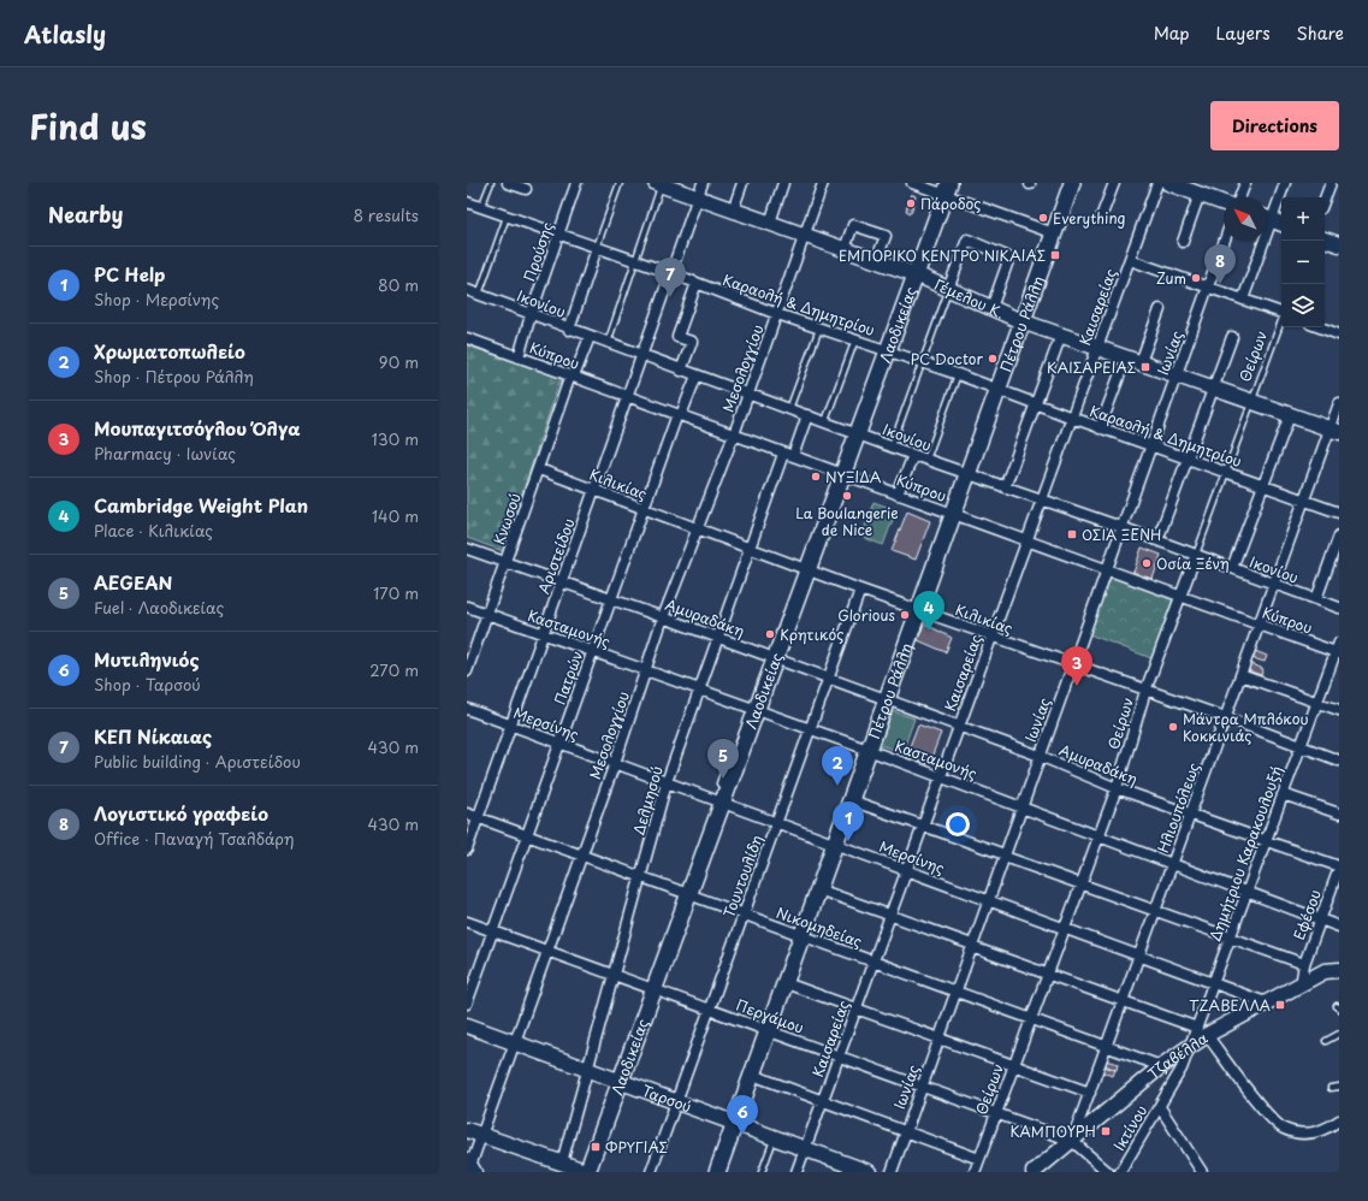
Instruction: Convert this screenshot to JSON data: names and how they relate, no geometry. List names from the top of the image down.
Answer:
{
  "streets": {
    "main road": [
      "Γέμελου Κ.",
      "Πέτρου Ράλλη",
      "Λαοδικείας",
      "Τζαβέλλα",
      "Ταρσού"
    ],
    "street": [
      "Προύσης",
      "Ικονίου",
      "Καραολή & Δημητρίου",
      "Καισαρείας",
      "Ιωνίας",
      "Κύπρου",
      "Θείρων",
      "Μεσολογγίου",
      "Κιλικίας",
      "Κνωσού",
      "Αριστείδου",
      "Αμυραδάκη",
      "Κασταμονής",
      "Πατρών",
      "Μερσίνης",
      "Δελμησού",
      "Ηλιουπόλεως",
      "Δημήτριου Καρακουλουξή",
      "Τουντουλίδη",
      "Εφέσου",
      "Νικομηδείας",
      "Περγάμου",
      "Ικτίνου"
    ]
  },
  "crossings": [
    ["Προύσης", "Ικονίου"],
    ["Προύσης", "Καραολή & Δημητρίου"],
    ["Προύσης", "Κύπρου"],
    ["Γέμελου Κ.", "Καισαρείας"],
    ["Γέμελου Κ.", "Πέτρου Ράλλη"],
    ["Γέμελου Κ.", "Λαοδικείας"],
    ["Γέμελου Κ.", "Ιωνίας"],
    ["Γέμελου Κ.", "Θείρων"],
    ["Γέμελου Κ.", "Μεσολογγίου"],
    ["Γέμελου Κ.", "Αριστείδου"],
    ["Γέμελου Κ.", "Ηλιουπόλεως"],
    ["Ικονίου", "Καισαρείας"],
    ["Ικονίου", "Πέτρου Ράλλη"],
    ["Ικονίου", "Λαοδικείας"],
    ["Ικονίου", "Ιωνίας"],
    ["Ικονίου", "Θείρων"],
    ["Ικονίου", "Μεσολογγίου"],
    ["Ικονίου", "Κνωσού"],
    ["Ικονίου", "Αριστείδου"],
    ["Ικονίου", "Πατρών"],
    ["Ικονίου", "Δελμησού"],
    ["Ικονίου", "Ηλιουπόλεως"],
    ["Καραολή & Δημητρίου", "Καισαρείας"],
    ["Καραολή & Δημητρίου", "Πέτρου Ράλλη"],
    ["Καραολή & Δημητρίου", "Λαοδικείας"],
    ["Καραολή & Δημητρίου", "Ιωνίας"],
    ["Καραολή & Δημητρίου", "Θείρων"],
    ["Καραολή & Δημητρίου", "Μεσολογγίου"],
    ["Καραολή & Δημητρίου", "Αριστείδου"],
    ["Καραολή & Δημητρίου", "Ηλιουπόλεως"],
    ["Καισαρείας", "Κύπρου"],
    ["Καισαρείας", "Κιλικίας"],
    ["Καισαρείας", "Αμυραδάκη"],
    ["Καισαρείας", "Κασταμονής"],
    ["Καισαρείας", "Μερσίνης"],
    ["Καισαρείας", "Νικομηδείας"],
    ["Καισαρείας", "Περγάμου"],
    ["Καισαρείας", "Ταρσού"],
    ["Πέτρου Ράλλη", "Κύπρου"],
    ["Πέτρου Ράλλη", "Κιλικίας"],
    ["Πέτρου Ράλλη", "Αμυραδάκη"],
    ["Πέτρου Ράλλη", "Κασταμονής"],
    ["Πέτρου Ράλλη", "Μερσίνης"],
    ["Πέτρου Ράλλη", "Νικομηδείας"],
    ["Πέτρου Ράλλη", "Περγάμου"],
    ["Πέτρου Ράλλη", "Ταρσού"],
    ["Λαοδικείας", "Κύπρου"],
    ["Λαοδικείας", "Κιλικίας"],
    ["Λαοδικείας", "Αμυραδάκη"],
    ["Λαοδικείας", "Κασταμονής"],
    ["Λαοδικείας", "Μερσίνης"],
    ["Λαοδικείας", "Νικομηδείας"],
    ["Λαοδικείας", "Περγάμου"],
    ["Λαοδικείας", "Ταρσού"],
    ["Ιωνίας", "Κύπρου"],
    ["Ιωνίας", "Κιλικίας"],
    ["Ιωνίας", "Αμυραδάκη"],
    ["Ιωνίας", "Κασταμονής"],
    ["Ιωνίας", "Μερσίνης"],
    ["Ιωνίας", "Νικομηδείας"],
    ["Ιωνίας", "Περγάμου"],
    ["Κύπρου", "Θείρων"],
    ["Κύπρου", "Μεσολογγίου"],
    ["Κύπρου", "Κνωσού"],
    ["Κύπρου", "Αριστείδου"],
    ["Κύπρου", "Πατρών"],
    ["Κύπρου", "Δελμησού"],
    ["Κύπρου", "Ηλιουπόλεως"],
    ["Κύπρου", "Δημήτριου Καρακουλουξή"],
    ["Θείρων", "Κιλικίας"],
    ["Θείρων", "Αμυραδάκη"],
    ["Θείρων", "Κασταμονής"],
    ["Θείρων", "Μερσίνης"],
    ["Θείρων", "Νικομηδείας"],
    ["Θείρων", "Περγάμου"],
    ["Μεσολογγίου", "Κιλικίας"],
    ["Μεσολογγίου", "Αμυραδάκη"],
    ["Μεσολογγίου", "Κασταμονής"],
    ["Μεσολογγίου", "Μερσίνης"],
    ["Μεσολογγίου", "Νικομηδείας"],
    ["Μεσολογγίου", "Περγάμου"],
    ["Μεσολογγίου", "Ταρσού"],
    ["Κιλικίας", "Κνωσού"],
    ["Κιλικίας", "Αριστείδου"],
    ["Κιλικίας", "Πατρών"],
    ["Κιλικίας", "Δελμησού"],
    ["Κιλικίας", "Ηλιουπόλεως"],
    ["Κιλικίας", "Δημήτριου Καρακουλουξή"],
    ["Κιλικίας", "Τουντουλίδη"],
    ["Κνωσού", "Αμυραδάκη"],
    ["Κνωσού", "Κασταμονής"],
    ["Αριστείδου", "Αμυραδάκη"],
    ["Αριστείδου", "Κασταμονής"],
    ["Αριστείδου", "Μερσίνης"],
    ["Αριστείδου", "Νικομηδείας"],
    ["Αμυραδάκη", "Πατρών"],
    ["Αμυραδάκη", "Δελμησού"],
    ["Αμυραδάκη", "Ηλιουπόλεως"],
    ["Αμυραδάκη", "Δημήτριου Καρακουλουξή"],
    ["Αμυραδάκη", "Τουντουλίδη"],
    ["Αμυραδάκη", "Εφέσου"],
    ["Κασταμονής", "Πατρών"],
    ["Κασταμονής", "Δελμησού"],
    ["Κασταμονής", "Ηλιουπόλεως"],
    ["Κασταμονής", "Δημήτριου Καρακουλουξή"],
    ["Κασταμονής", "Τουντουλίδη"],
    ["Κασταμονής", "Εφέσου"],
    ["Πατρών", "Μερσίνης"],
    ["Πατρών", "Νικομηδείας"],
    ["Πατρών", "Περγάμου"],
    ["Μερσίνης", "Δελμησού"],
    ["Μερσίνης", "Ηλιουπόλεως"],
    ["Μερσίνης", "Δημήτριου Καρακουλουξή"],
    ["Μερσίνης", "Τουντουλίδη"],
    ["Μερσίνης", "Τζαβέλλα"],
    ["Δελμησού", "Νικομηδείας"],
    ["Δελμησού", "Περγάμου"],
    ["Δελμησού", "Ταρσού"],
    ["Ηλιουπόλεως", "Νικομηδείας"],
    ["Ηλιουπόλεως", "Περγάμου"],
    ["Ηλιουπόλεως", "Τζαβέλλα"],
    ["Δημήτριου Καρακουλουξή", "Τζαβέλλα"],
    ["Τουντουλίδη", "Νικομηδείας"],
    ["Τουντουλίδη", "Περγάμου"],
    ["Τουντουλίδη", "Ταρσού"],
    ["Εφέσου", "Τζαβέλλα"],
    ["Νικομηδείας", "Τζαβέλλα"],
    ["Περγάμου", "Τζαβέλλα"],
    ["Τζαβέλλα", "Ικτίνου"]
  ],
  "places": {
    "other": [
      "Πάροδος",
      "Everything",
      "Zum",
      "PC Doctor",
      "ΝΥΞΙΔΑ",
      "La Boulangerie de Nice",
      "Οσία Ξένη",
      "Glorious",
      "Κρητικός",
      "Μάντρα Μπλόκου Κοκκινιάς"
    ],
    "transit": [
      "ΕΜΠΟΡΙΚΟ ΚΕΝΤΡΟ ΝΙΚΑΙΑΣ",
      "ΚΑΙΣΑΡΕΙΑΣ",
      "ΟΣΙΑ ΞΕΝΗ",
      "ΤΖΑΒΕΛΛΑ",
      "KAΜΠΟΥΡΗ",
      "ΦΡΥΓΙΑΣ"
    ]
  },
  "north": "top left",
  "page": {
    "header": "Atlasly",
    "nav": ["Map", "Layers", "Share"],
    "title": "Find us",
    "buttons": "Directions",
    "heading": ["Nearby", "8 results"],
    "map_buttons": ["+", "−"],
    "pins": [
      "8",
      "7",
      "4",
      "3",
      "5",
      "2",
      "1",
      "6"
    ],
    "list": [
      {
        "mark": "1",
        "name": "PC Help",
        "note": "Shop · Μερσίνης",
        "value": "80 m"
      },
      {
        "mark": "2",
        "name": "Χρωματοπωλείο",
        "note": "Shop · Πέτρου Ράλλη",
        "value": "90 m"
      },
      {
        "mark": "3",
        "name": "Μουπαγιτσόγλου Όλγα",
        "note": "Pharmacy · Ιωνίας",
        "value": "130 m"
      },
      {
        "mark": "4",
        "name": "Cambridge Weight Plan",
        "note": "Place · Κιλικίας",
        "value": "140 m"
      },
      {
        "mark": "5",
        "name": "AEGEAN",
        "note": "Fuel · Λαοδικείας",
        "value": "170 m"
      },
      {
        "mark": "6",
        "name": "Μυτιληνιός",
        "note": "Shop · Ταρσού",
        "value": "270 m"
      },
      {
        "mark": "7",
        "name": "ΚΕΠ Νίκαιας",
        "note": "Public building · Αριστείδου",
        "value": "430 m"
      },
      {
        "mark": "8",
        "name": "Λογιστικό γραφείο",
        "note": "Office · Παναγή Τσαλδάρη",
        "value": "430 m"
      }
    ]
  }
}
